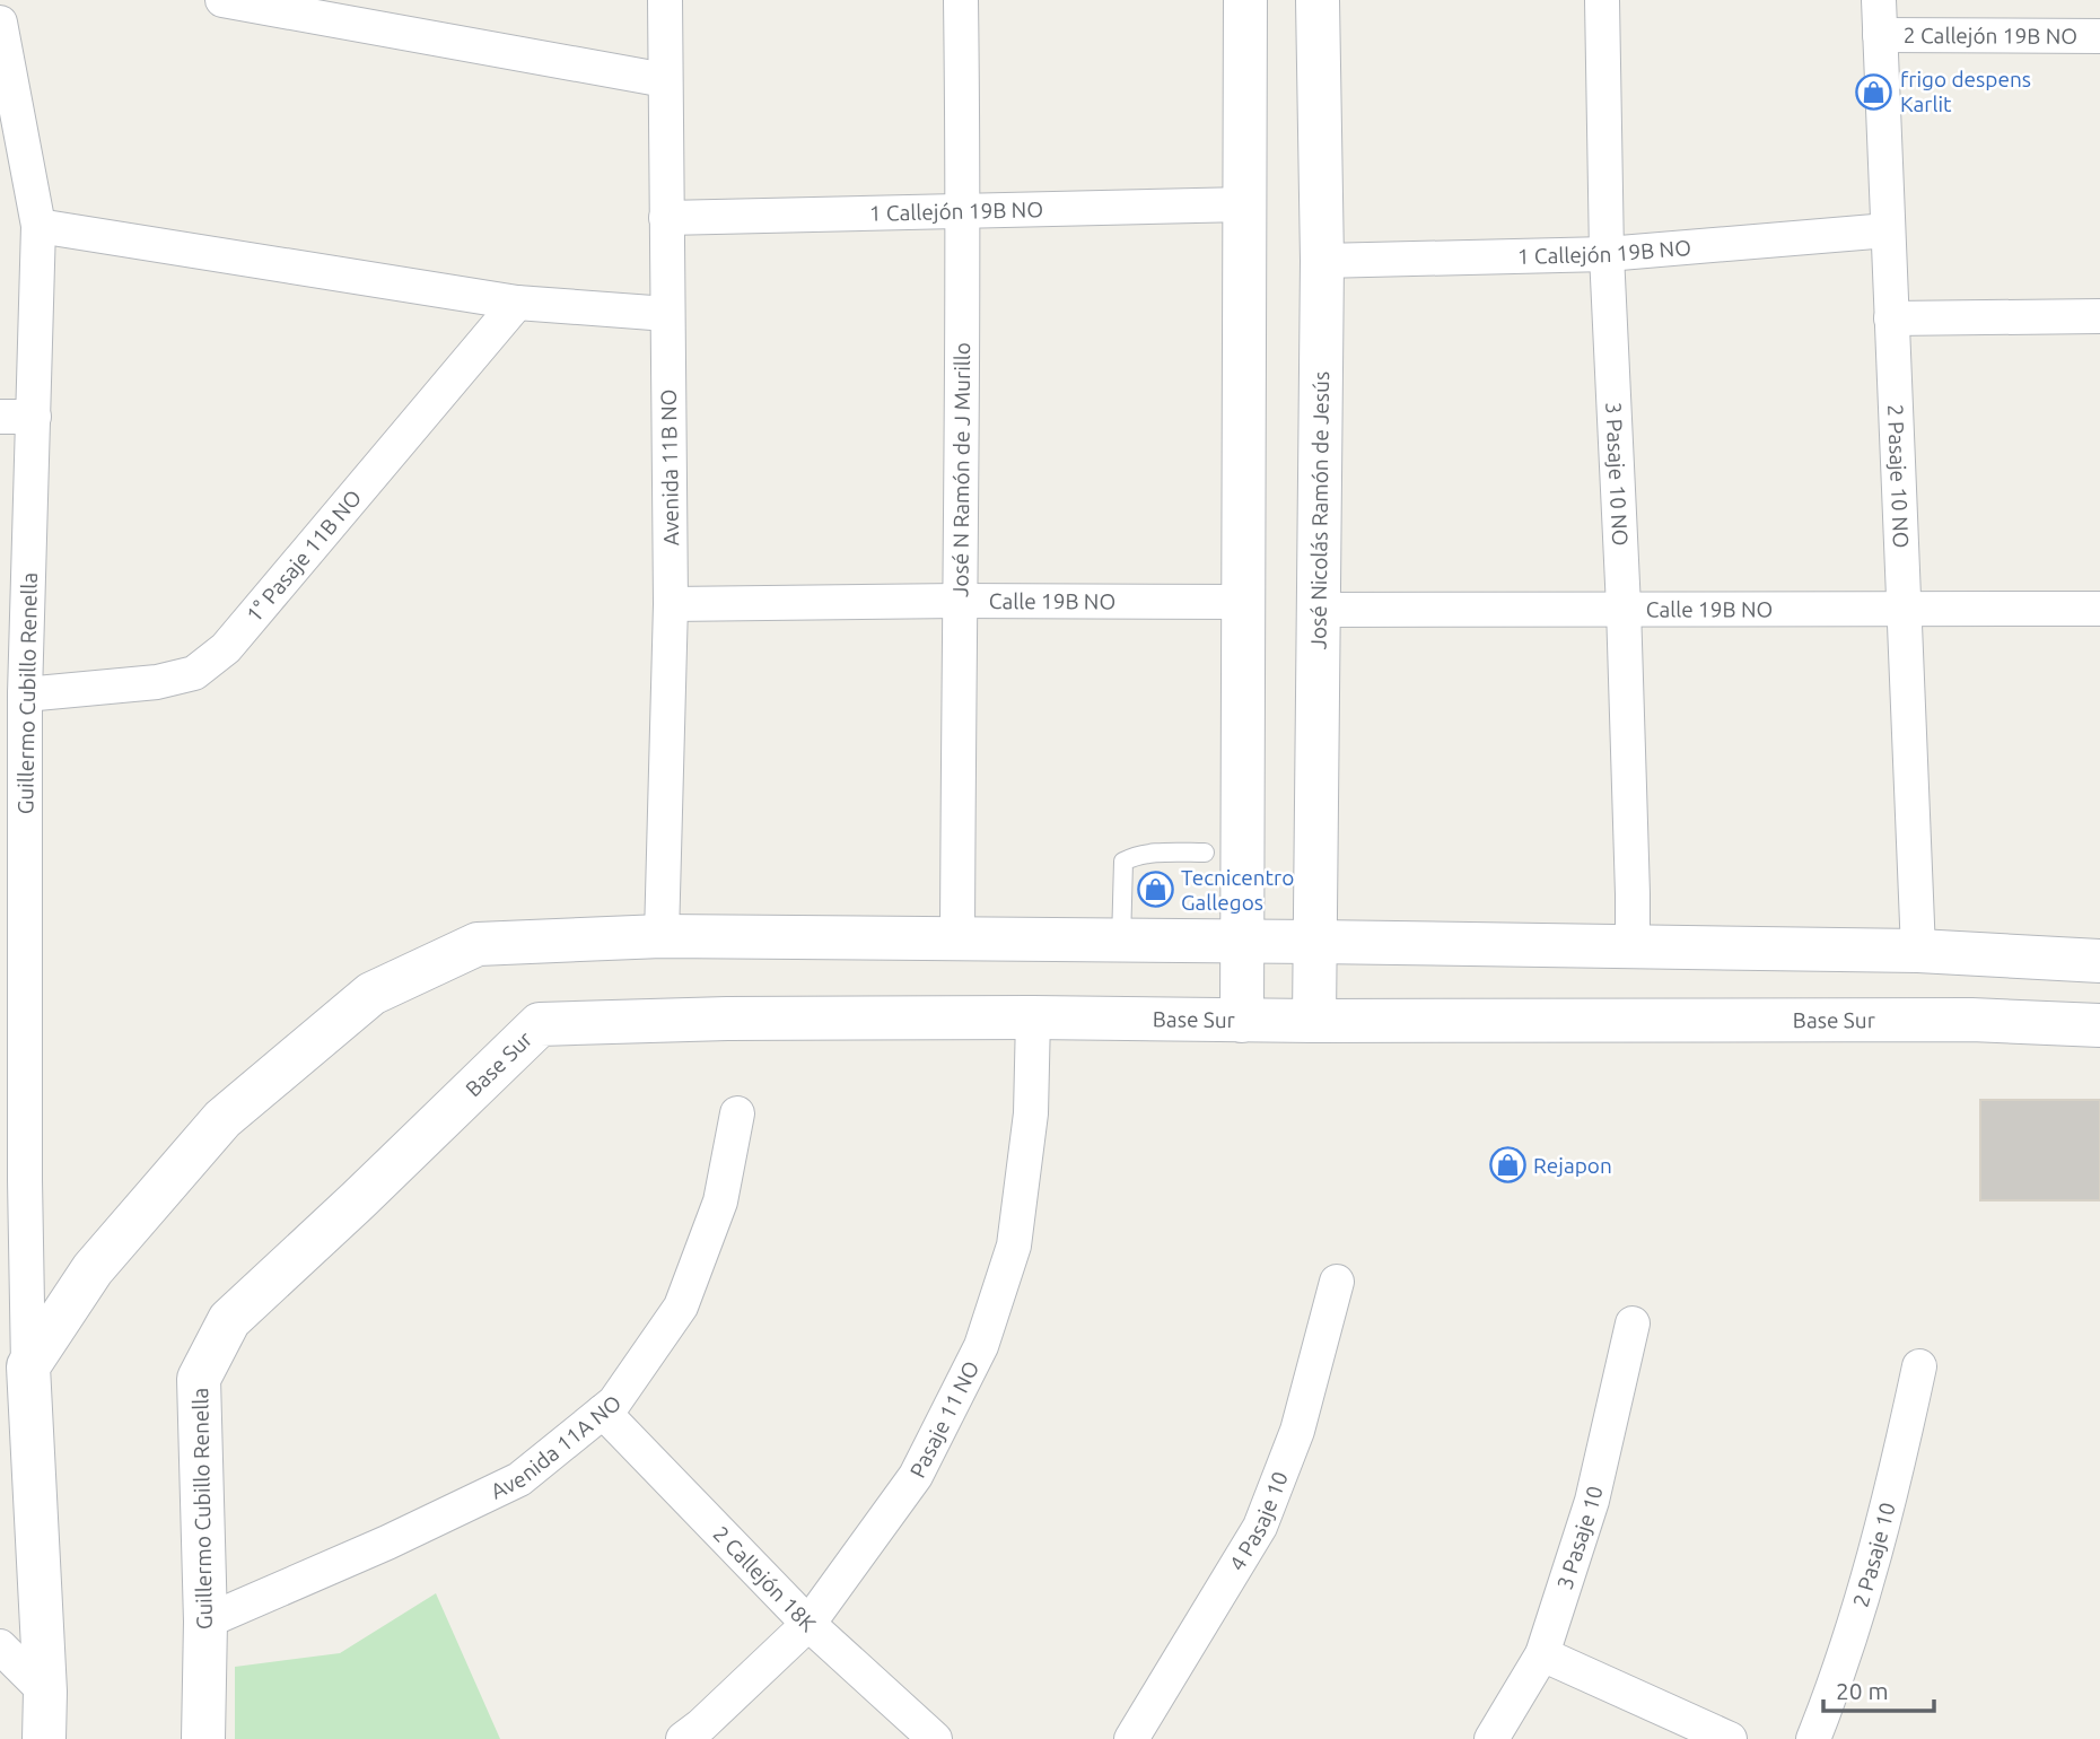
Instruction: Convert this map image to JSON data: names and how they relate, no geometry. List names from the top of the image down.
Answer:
{
  "streets": {
    "street": [
      "2 Callejón 19B NO",
      "1 Callejón 19B NO",
      "Avenida 11B NO",
      "José N Ramón de J Murillo",
      "3 Pasaje 10 NO",
      "2 Pasaje 10 NO",
      "José Nicolás Ramón de Jesús",
      "1° Pasaje 11B NO",
      "Calle 19B NO",
      "Guillermo Cubillo Renella",
      "Base Sur",
      "Pasaje 11 NO",
      "Avenida 11A NO",
      "4 Pasaje 10",
      "3 Pasaje 10",
      "2 Pasaje 10",
      "2 Callejón 18K"
    ]
  },
  "crossings": [
    ["2 Callejón 19B NO", "2 Pasaje 10 NO"],
    ["1 Callejón 19B NO", "Avenida 11B NO"],
    ["1 Callejón 19B NO", "José N Ramón de J Murillo"],
    ["1 Callejón 19B NO", "3 Pasaje 10 NO"],
    ["1 Callejón 19B NO", "2 Pasaje 10 NO"],
    ["1 Callejón 19B NO", "José Nicolás Ramón de Jesús"],
    ["Avenida 11B NO", "Calle 19B NO"],
    ["José N Ramón de J Murillo", "Calle 19B NO"],
    ["3 Pasaje 10 NO", "Calle 19B NO"],
    ["2 Pasaje 10 NO", "Calle 19B NO"],
    ["José Nicolás Ramón de Jesús", "Calle 19B NO"],
    ["José Nicolás Ramón de Jesús", "Base Sur"],
    ["1° Pasaje 11B NO", "Guillermo Cubillo Renella"],
    ["Guillermo Cubillo Renella", "Base Sur"],
    ["Guillermo Cubillo Renella", "Avenida 11A NO"],
    ["Base Sur", "Pasaje 11 NO"],
    ["Pasaje 11 NO", "2 Callejón 18K"],
    ["Avenida 11A NO", "2 Callejón 18K"]
  ],
  "places": {
    "shop": ["frigo despens Karlit", "Tecnicentro Gallegos", "Rejapon"]
  },
  "scale_bar": "20 m"
}
